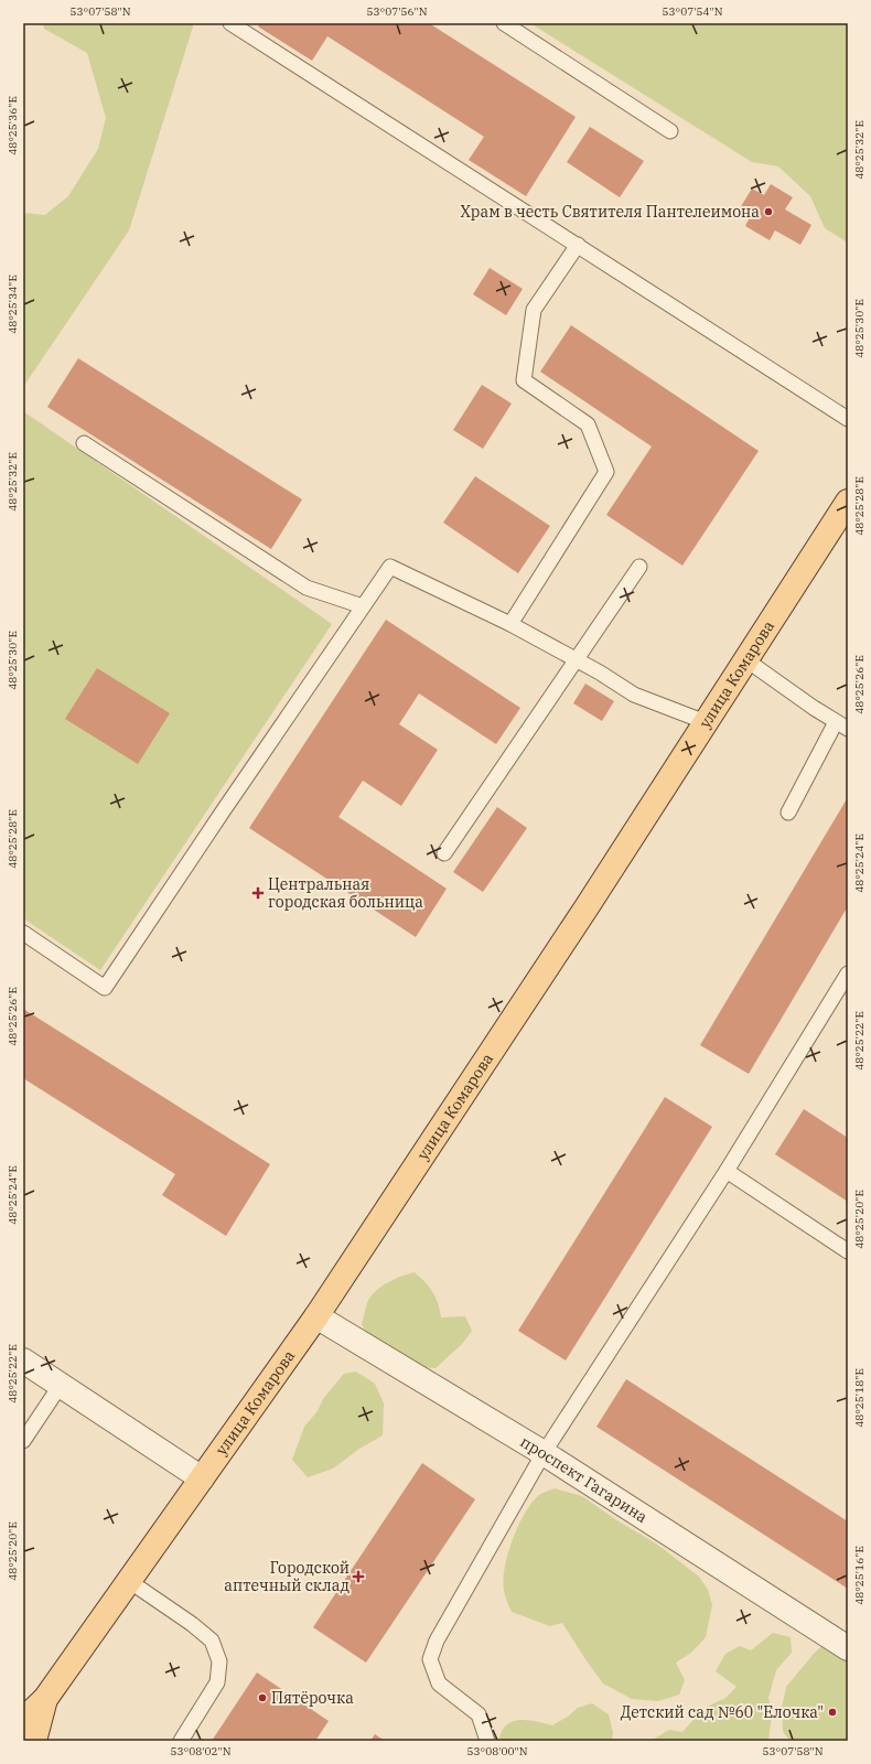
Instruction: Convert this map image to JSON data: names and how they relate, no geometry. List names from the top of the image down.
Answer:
{
  "streets": {
    "main road": ["улица Комарова"],
    "street": ["проспект Гагарина"]
  },
  "crossings": [
    ["улица Комарова", "проспект Гагарина"]
  ],
  "places": {
    "other": ["Храм в честь Святителя Пантелеимона", "Пятёрочка", "Детский сад №60 \"Елочка\""],
    "health": ["Центральная городская больница", "Городской аптечный склад"]
  },
  "coordinates": [
    "53°07'58\"N",
    "53°07'56\"N",
    "53°07'54\"N",
    "48°25'36\"E",
    "48°25'32\"E",
    "48°25'34\"E",
    "48°25'30\"E",
    "48°25'28\"E",
    "48°25'26\"E",
    "48°25'24\"E",
    "48°25'22\"E",
    "48°25'20\"E",
    "48°25'18\"E",
    "48°25'16\"E",
    "53°08'02\"N",
    "53°08'00\"N"
  ]
}
